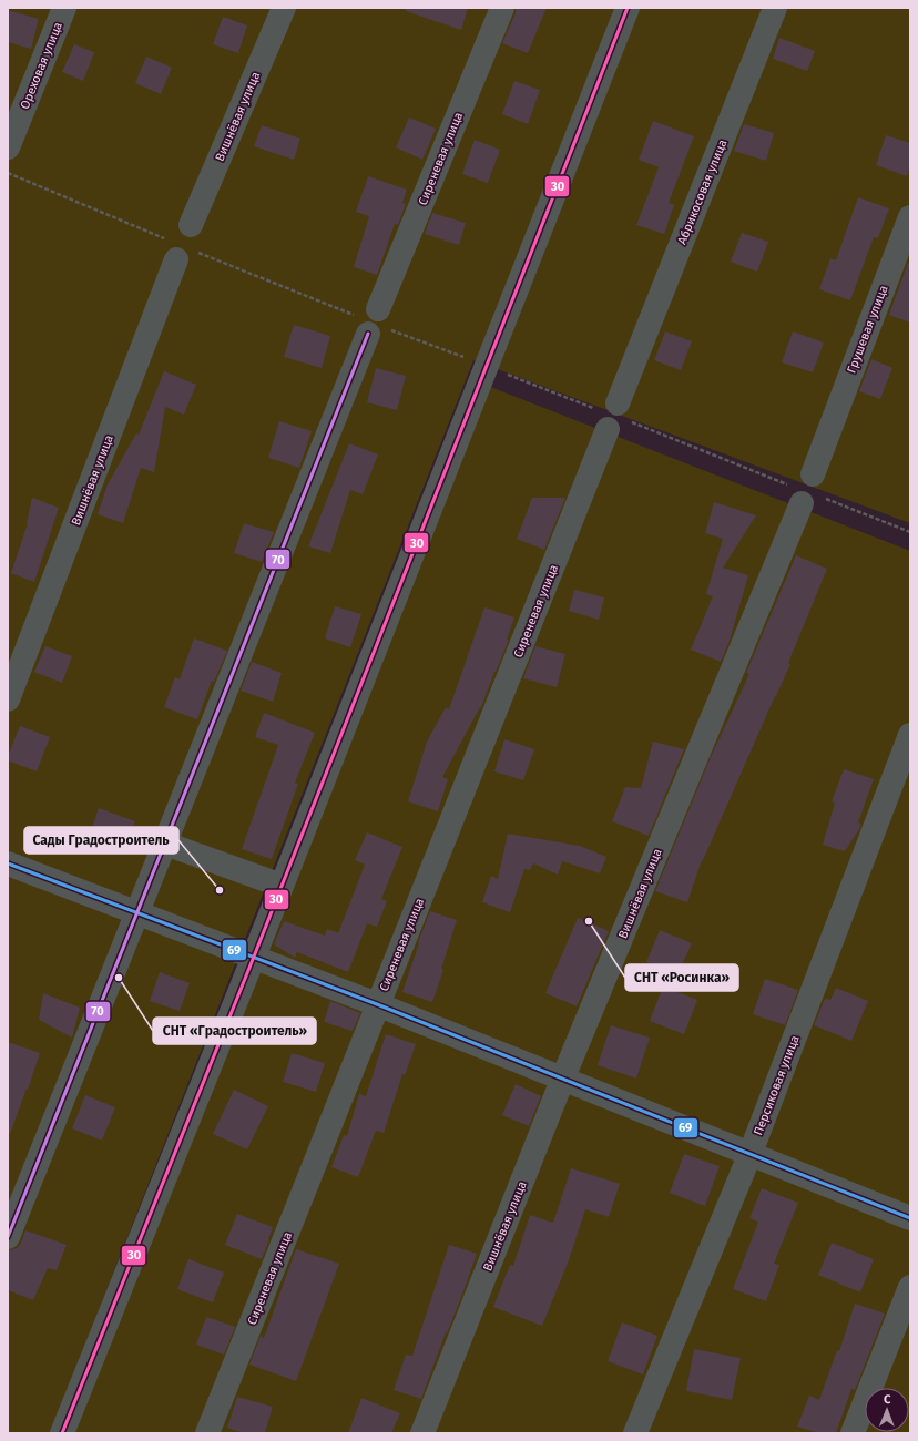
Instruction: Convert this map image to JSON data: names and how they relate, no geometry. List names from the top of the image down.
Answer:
{
  "streets": {
    "street": [
      "Ореховая улица",
      "Вишнёвая улица",
      "Сиреневая улица",
      "Абрикосовая улица",
      "Грушевая улица",
      "Персиковая улица"
    ]
  },
  "crossings": [
    ["Сиреневая улица", "Абрикосовая улица"]
  ],
  "places": ["Сады Градостроитель", "СНТ «Росинка»", "СНТ «Градостроитель»"],
  "lines": ["transit line 30", "transit line 70", "transit line 69"],
  "north": "top"
}
